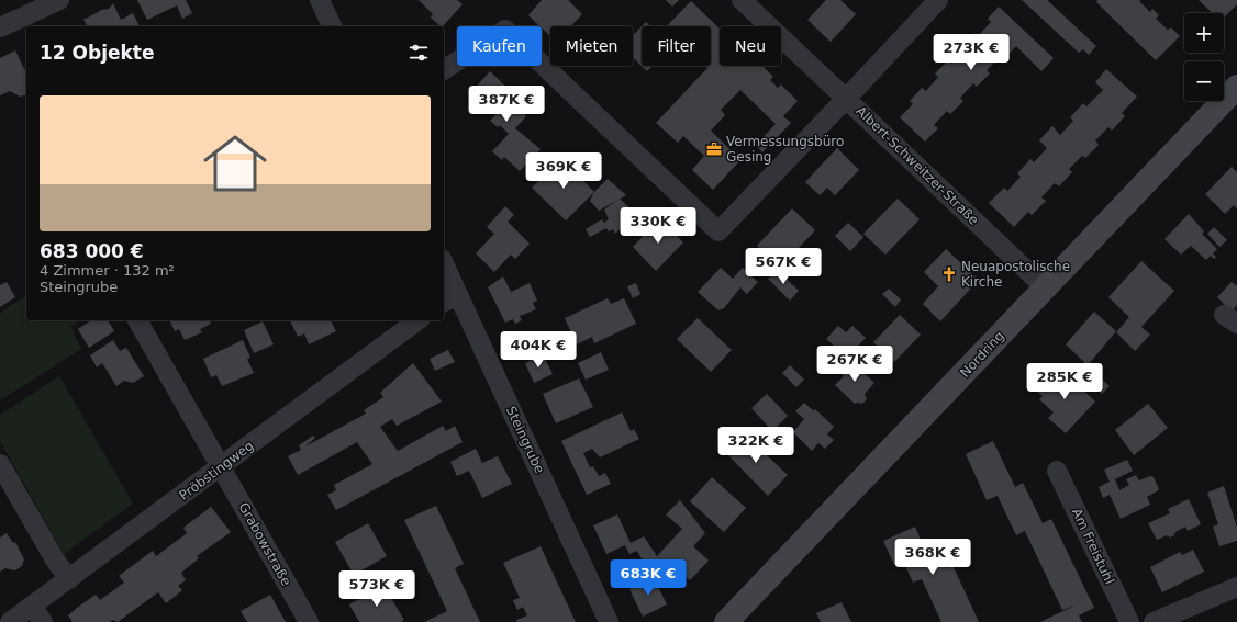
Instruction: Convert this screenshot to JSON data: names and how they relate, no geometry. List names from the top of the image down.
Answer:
{
  "streets": {
    "main road": ["Nordring"],
    "street": [
      "Albert-Schweitzer-Straße",
      "Steingrube",
      "Pröbstingweg",
      "Grabowstraße",
      "Am Freistuhl"
    ]
  },
  "crossings": [
    ["Albert-Schweitzer-Straße", "Nordring"],
    ["Pröbstingweg", "Grabowstraße"]
  ],
  "places": {
    "office": ["Vermessungsbüro Gesing"],
    "church": ["Neuapostolische Kirche"]
  },
  "page": {
    "map_buttons": ["+", "−"],
    "chip": [
      "Kaufen",
      "Mieten",
      "Filter",
      "Neu"
    ],
    "heading": "12 Objekte",
    "price": [
      "273K €",
      "387K €",
      "369K €",
      "330K €",
      "567K €",
      "404K €",
      "267K €",
      "285K €",
      "322K €",
      "368K €",
      "683K €",
      "573K €"
    ],
    "list": [
      {
        "name": "683 000 €",
        "note": "4 Zimmer · 132 m² · Steingrube"
      }
    ]
  }
}
